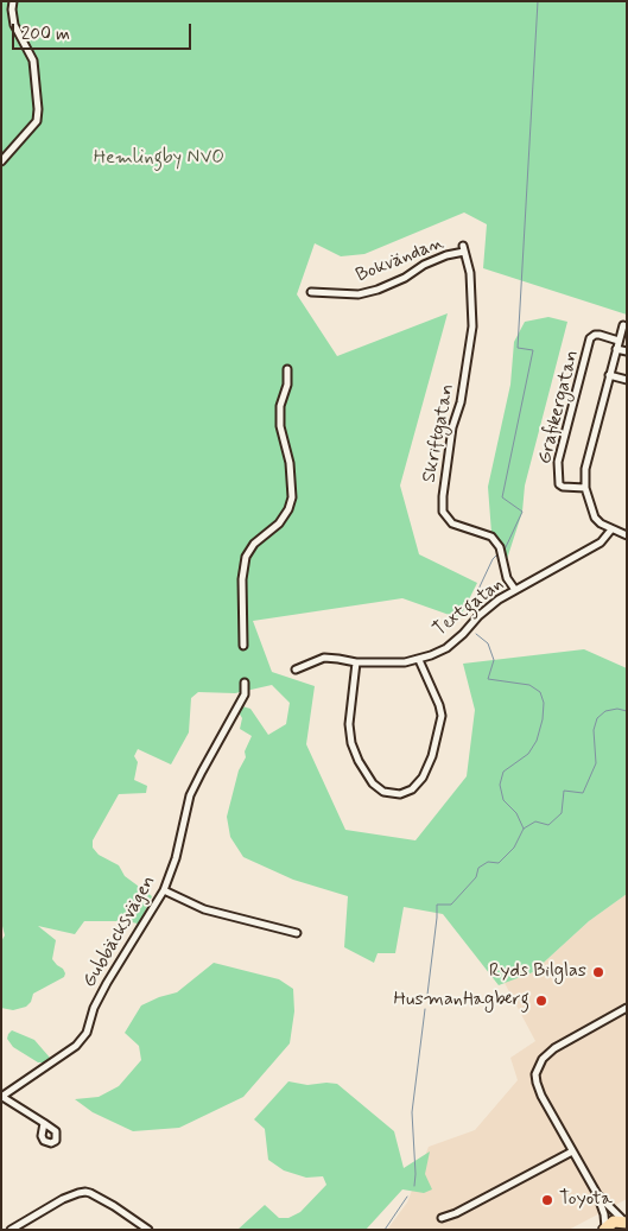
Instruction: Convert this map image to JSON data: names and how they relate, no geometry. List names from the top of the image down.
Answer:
{
  "streets": {
    "street": [
      "Bokvändan",
      "Grafikergatan",
      "Skriftgatan",
      "Textgatan",
      "Gubbäcksvägen"
    ]
  },
  "crossings": [
    ["Bokvändan", "Skriftgatan"],
    ["Grafikergatan", "Textgatan"],
    ["Skriftgatan", "Textgatan"]
  ],
  "parks": ["Hemlingby NVO"],
  "places": ["Ryds Bilglas", "HusmanHagberg", "Toyota"],
  "scale_bar": "200 m"
}
